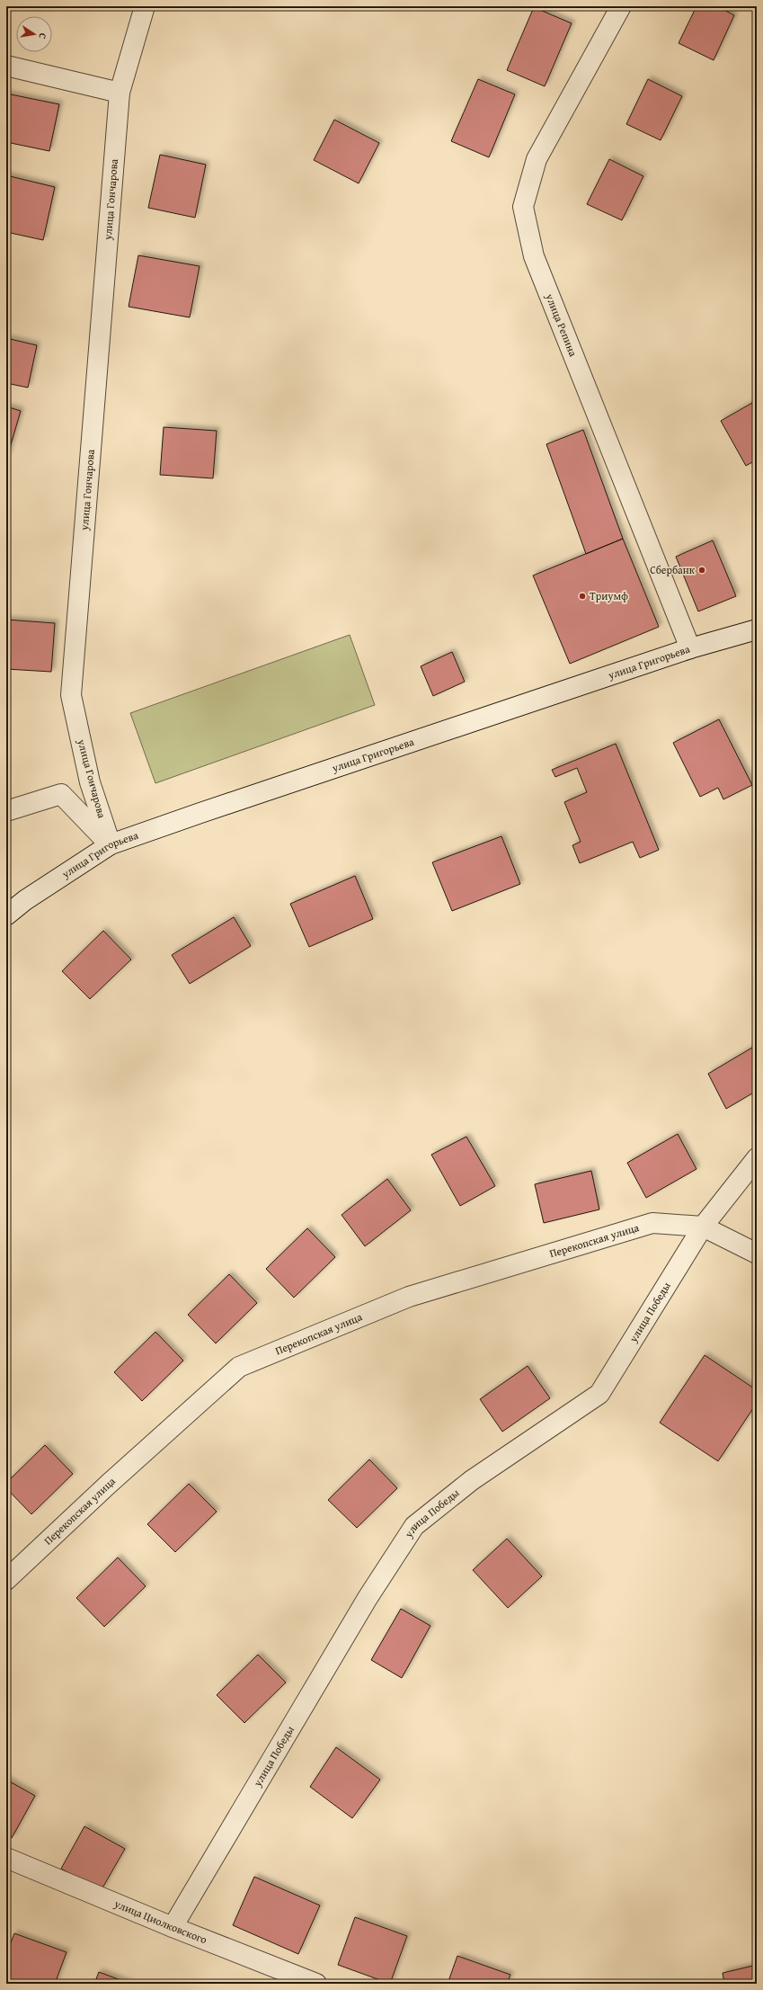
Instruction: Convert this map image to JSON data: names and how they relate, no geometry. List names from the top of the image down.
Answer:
{
  "streets": {
    "street": [
      "улица Гончарова",
      "улица Репина",
      "улица Григорьева",
      "Перекопская улица",
      "улица Победы",
      "улица Циолковского"
    ]
  },
  "crossings": [
    ["улица Гончарова", "улица Григорьева"],
    ["улица Репина", "улица Григорьева"],
    ["Перекопская улица", "улица Победы"],
    ["улица Победы", "улица Циолковского"]
  ],
  "places": ["Сбербанк", "Триумф"],
  "north": "right"
}
